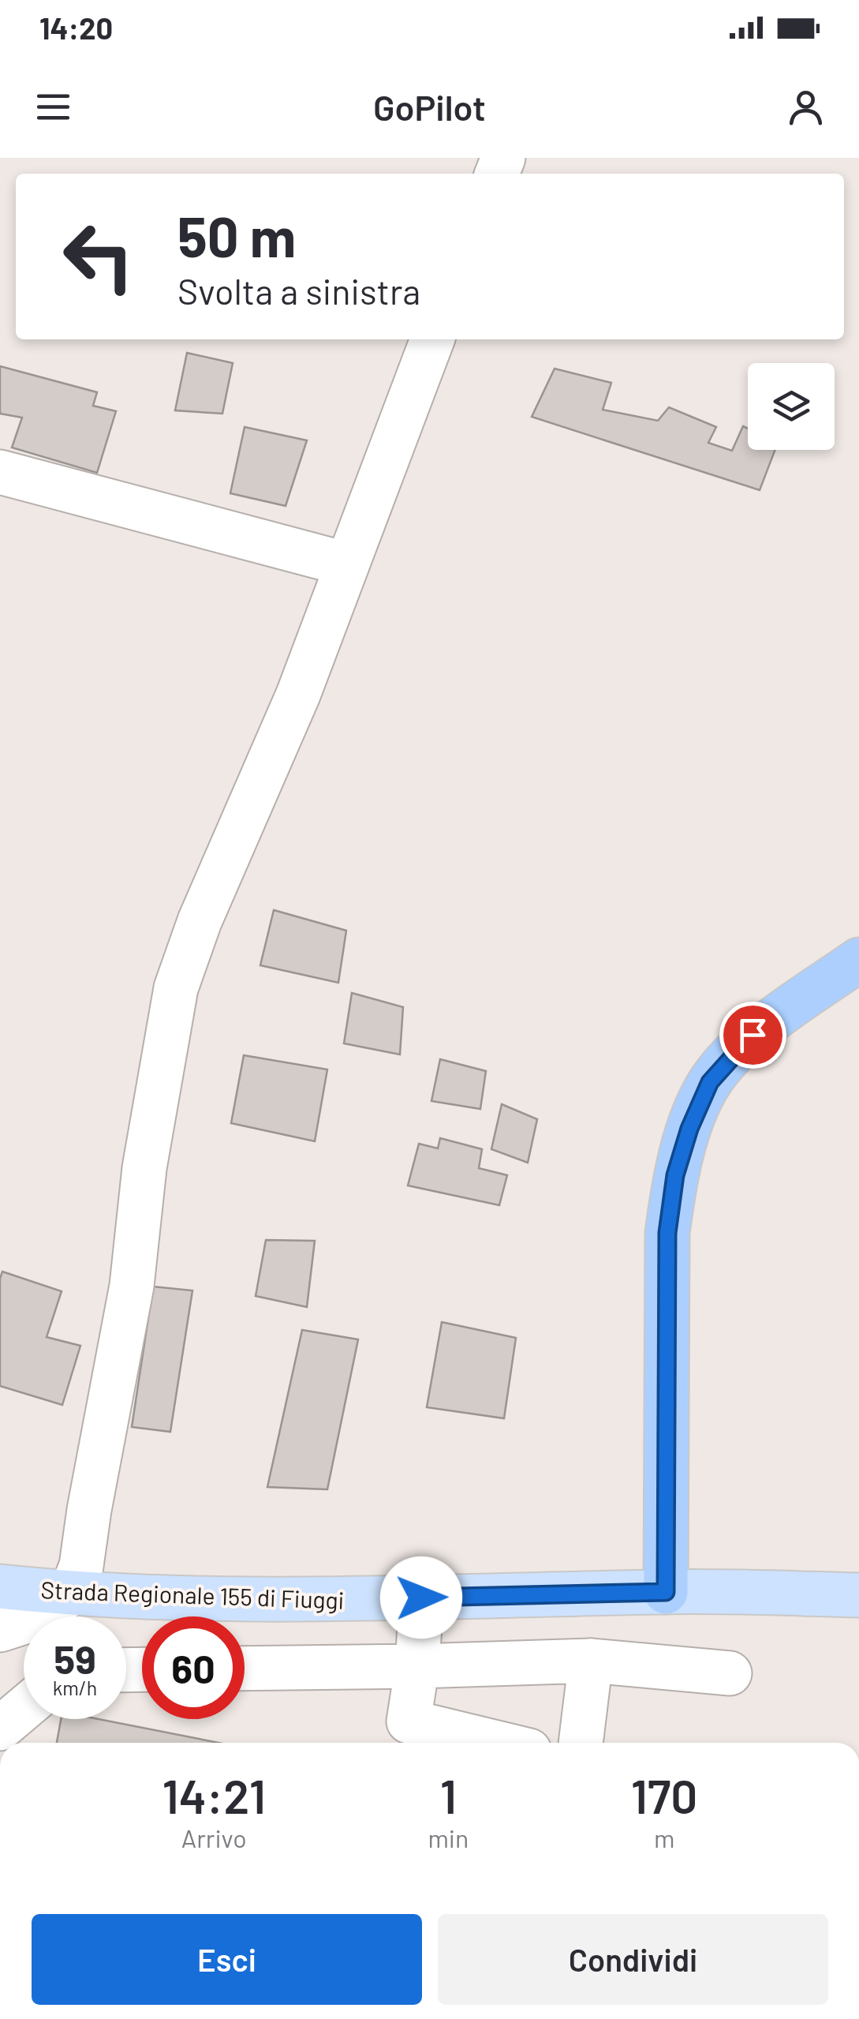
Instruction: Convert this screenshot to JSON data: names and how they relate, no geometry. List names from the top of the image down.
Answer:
{
  "streets": {
    "main road": ["Strada Regionale 155 di Fiuggi"]
  },
  "page": {
    "status": "14:20",
    "header": "GoPilot",
    "turn": ["50 m", "Svolta a sinistra"],
    "speed": "59 km/h",
    "limit": "60",
    "eta": [
      "14:21",
      "Arrivo",
      "1",
      "min",
      "170",
      "m"
    ],
    "buttons": ["Esci", "Condividi"]
  }
}
